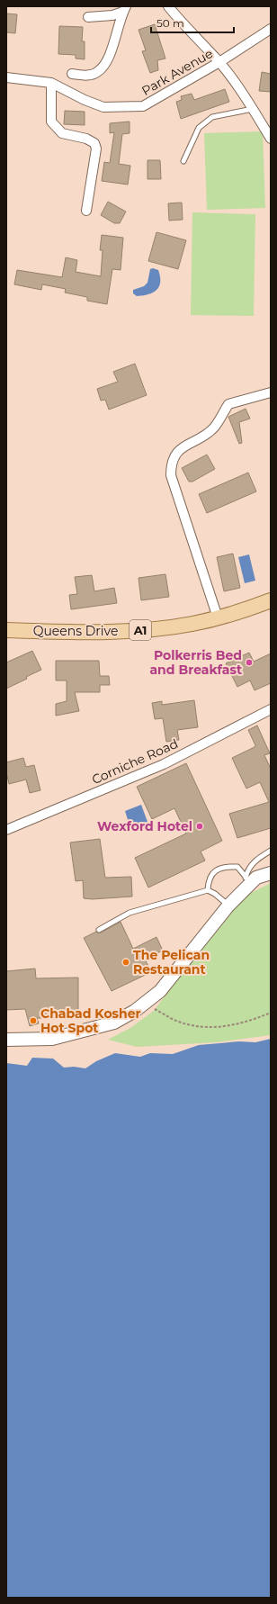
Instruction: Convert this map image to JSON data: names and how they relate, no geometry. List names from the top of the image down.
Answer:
{
  "streets": {
    "main road": ["A1", "Queens Drive"],
    "street": ["Park Avenue", "Corniche Road"]
  },
  "places": [
    "Polkerris Bed and Breakfast",
    "Wexford Hotel",
    "The Pelican Restaurant",
    "Chabad Kosher Hot Spot"
  ],
  "scale_bar": "50 m"
}
